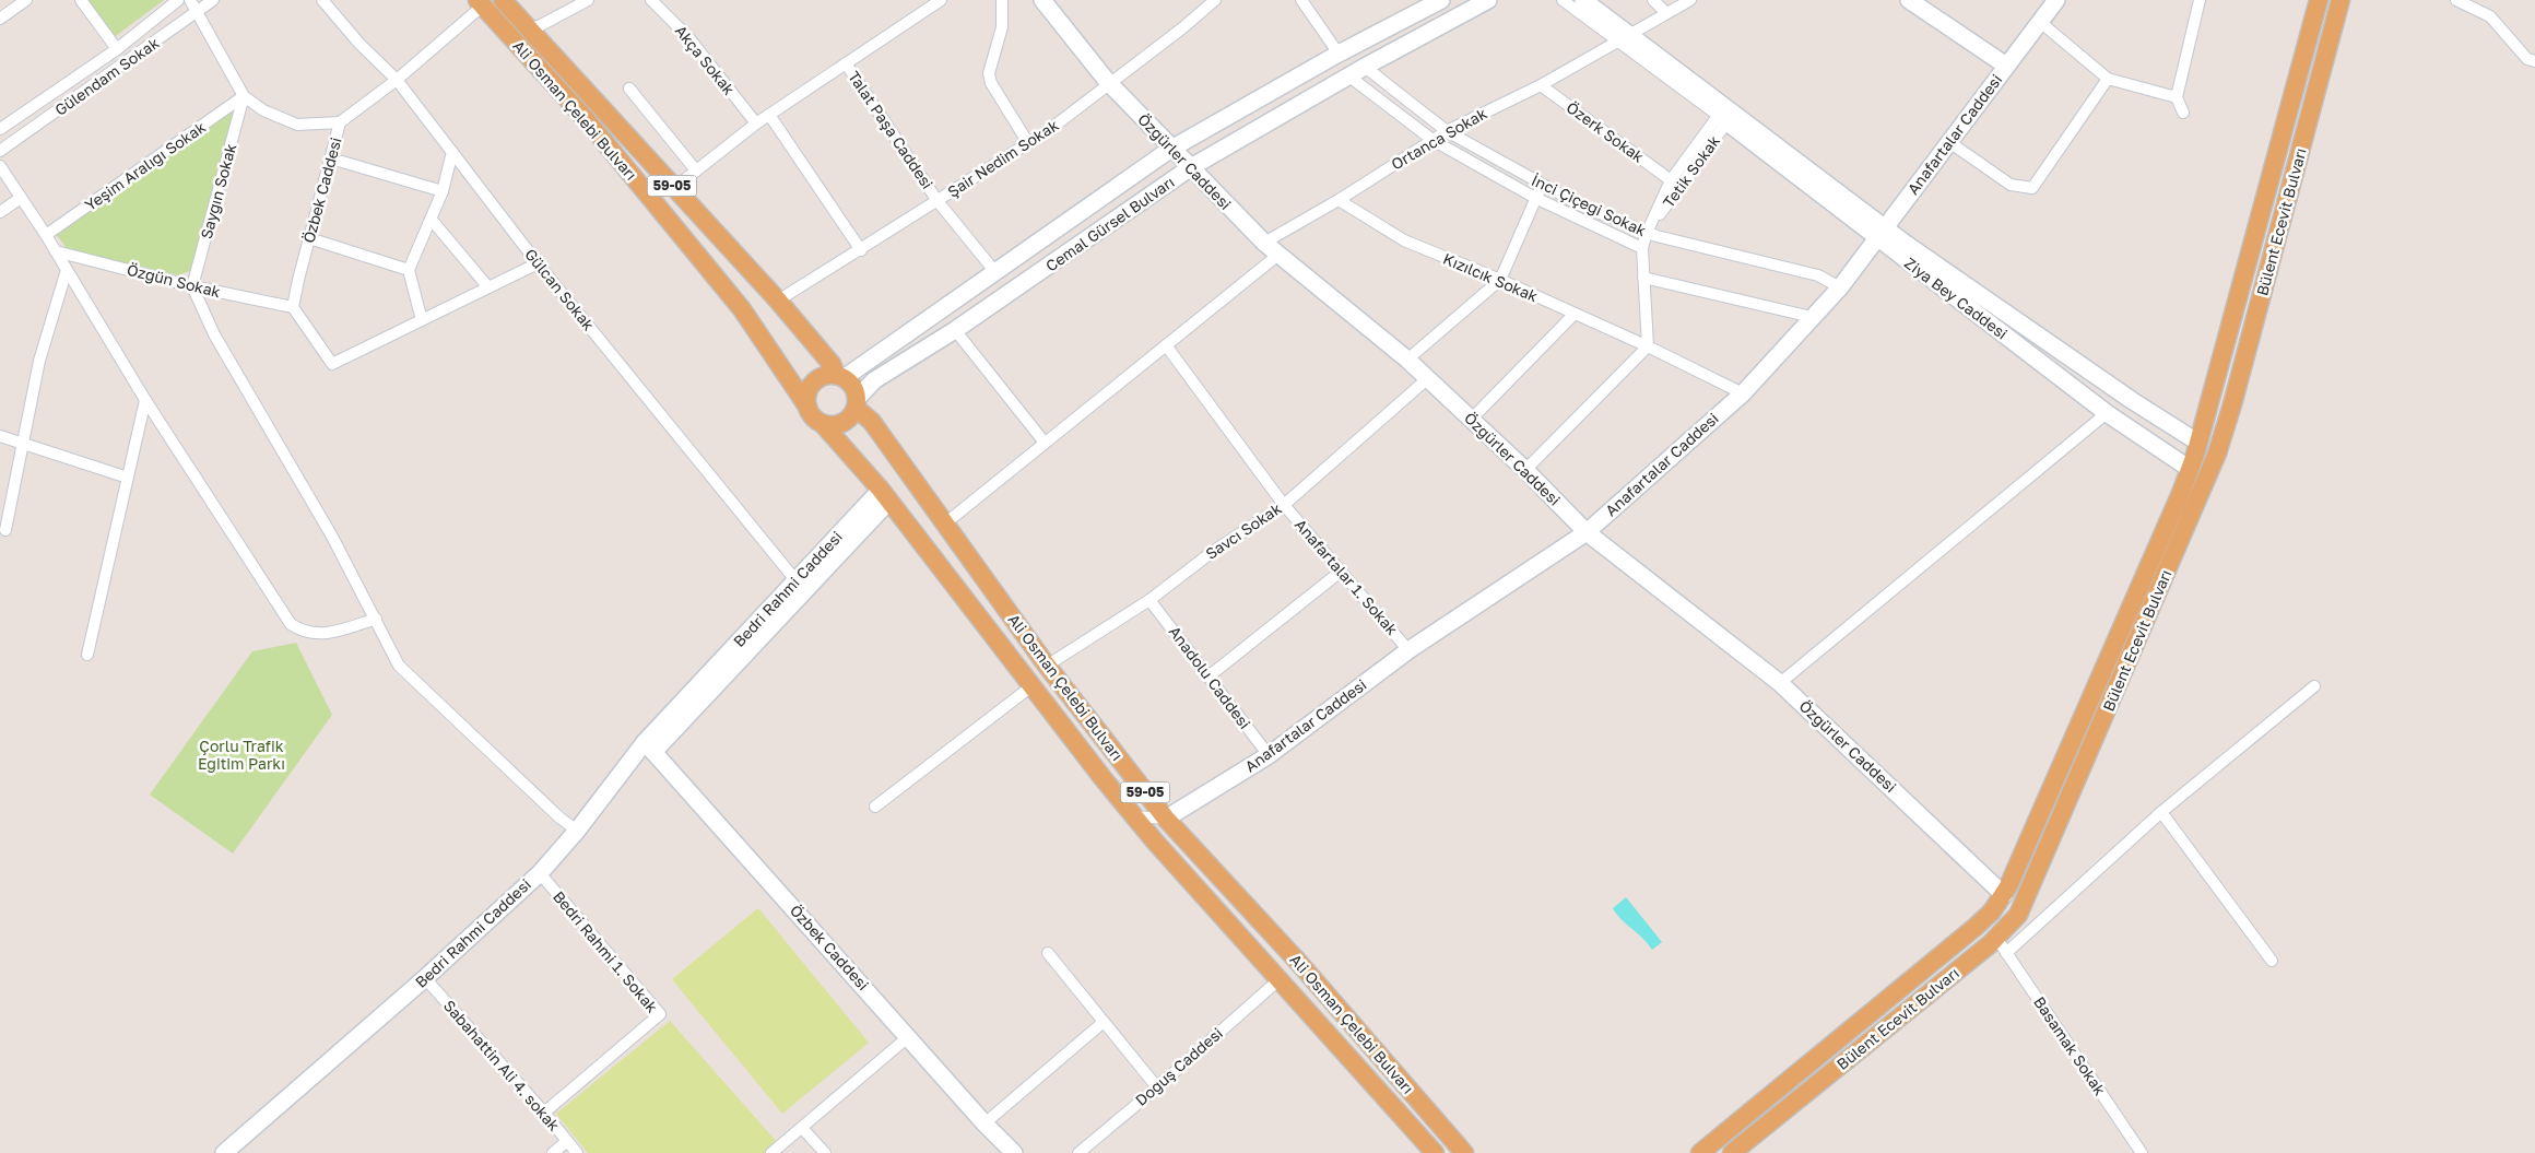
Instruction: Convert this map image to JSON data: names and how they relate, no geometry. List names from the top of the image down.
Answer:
{
  "streets": {
    "main road": ["Ali Osman Çelebi Bulvarı", "59-05", "Bülent Ecevit Bulvarı"],
    "street": [
      "Akça Sokak",
      "Gülendam Sokak",
      "Talat Paşa Caddesi",
      "Özerk Sokak",
      "Anafartalar Caddesi",
      "Ortanca Sokak",
      "Şair Nedim Sokak",
      "Özgürler Caddesi",
      "Yeşim Aralığı Sokak",
      "Tetik Sokak",
      "Özbek Caddesi",
      "Saygın Sokak",
      "İnci Çiçeği Sokak",
      "Cemal Gürsel Bulvarı",
      "Kızılcık Sokak",
      "Özgün Sokak",
      "Gülcan Sokak",
      "Ziya Bey Caddesi",
      "Savcı Sokak",
      "Anafartalar 1. Sokak",
      "Bedri Rahmi Caddesi",
      "Anadolu Caddesi",
      "Bedri Rahmi 1. Sokak",
      "Basamak Sokak",
      "Sabahattin Ali 4. sokak",
      "Doğuş Caddesi"
    ]
  },
  "crossings": [
    ["Ali Osman Çelebi Bulvarı", "Anafartalar Caddesi"],
    ["Ali Osman Çelebi Bulvarı", "Şair Nedim Sokak"],
    ["Ali Osman Çelebi Bulvarı", "Özbek Caddesi"],
    ["Ali Osman Çelebi Bulvarı", "Cemal Gürsel Bulvarı"],
    ["Ali Osman Çelebi Bulvarı", "Savcı Sokak"],
    ["Ali Osman Çelebi Bulvarı", "Bedri Rahmi Caddesi"],
    ["Ali Osman Çelebi Bulvarı", "Doğuş Caddesi"],
    ["Talat Paşa Caddesi", "Şair Nedim Sokak"],
    ["Talat Paşa Caddesi", "Cemal Gürsel Bulvarı"],
    ["Özerk Sokak", "Ortanca Sokak"],
    ["Özerk Sokak", "Tetik Sokak"],
    ["Anafartalar Caddesi", "Özgürler Caddesi"],
    ["Anafartalar Caddesi", "İnci Çiçeği Sokak"],
    ["Anafartalar Caddesi", "Kızılcık Sokak"],
    ["Anafartalar Caddesi", "Ziya Bey Caddesi"],
    ["Anafartalar Caddesi", "Anafartalar 1. Sokak"],
    ["Anafartalar Caddesi", "Anadolu Caddesi"],
    ["Ortanca Sokak", "Özgürler Caddesi"],
    ["Ortanca Sokak", "İnci Çiçeği Sokak"],
    ["Ortanca Sokak", "Kızılcık Sokak"],
    ["Ortanca Sokak", "Ziya Bey Caddesi"],
    ["Şair Nedim Sokak", "Özgürler Caddesi"],
    ["Özgürler Caddesi", "Cemal Gürsel Bulvarı"],
    ["Özgürler Caddesi", "Savcı Sokak"],
    ["Yeşim Aralığı Sokak", "Saygın Sokak"],
    ["Tetik Sokak", "İnci Çiçeği Sokak"],
    ["Tetik Sokak", "Ziya Bey Caddesi"],
    ["Özbek Caddesi", "Özgün Sokak"],
    ["Özbek Caddesi", "Gülcan Sokak"],
    ["Özbek Caddesi", "Bedri Rahmi Caddesi"],
    ["Saygın Sokak", "Özgün Sokak"],
    ["İnci Çiçeği Sokak", "Cemal Gürsel Bulvarı"],
    ["Bülent Ecevit Bulvarı", "Basamak Sokak"],
    ["Gülcan Sokak", "Bedri Rahmi Caddesi"],
    ["Savcı Sokak", "Anafartalar 1. Sokak"],
    ["Savcı Sokak", "Anadolu Caddesi"],
    ["Bedri Rahmi Caddesi", "Bedri Rahmi 1. Sokak"],
    ["Bedri Rahmi Caddesi", "Sabahattin Ali 4. sokak"],
    ["Bedri Rahmi 1. Sokak", "Sabahattin Ali 4. sokak"]
  ],
  "parks": ["Çorlu Trafik Eğitim Parkı"]
}
